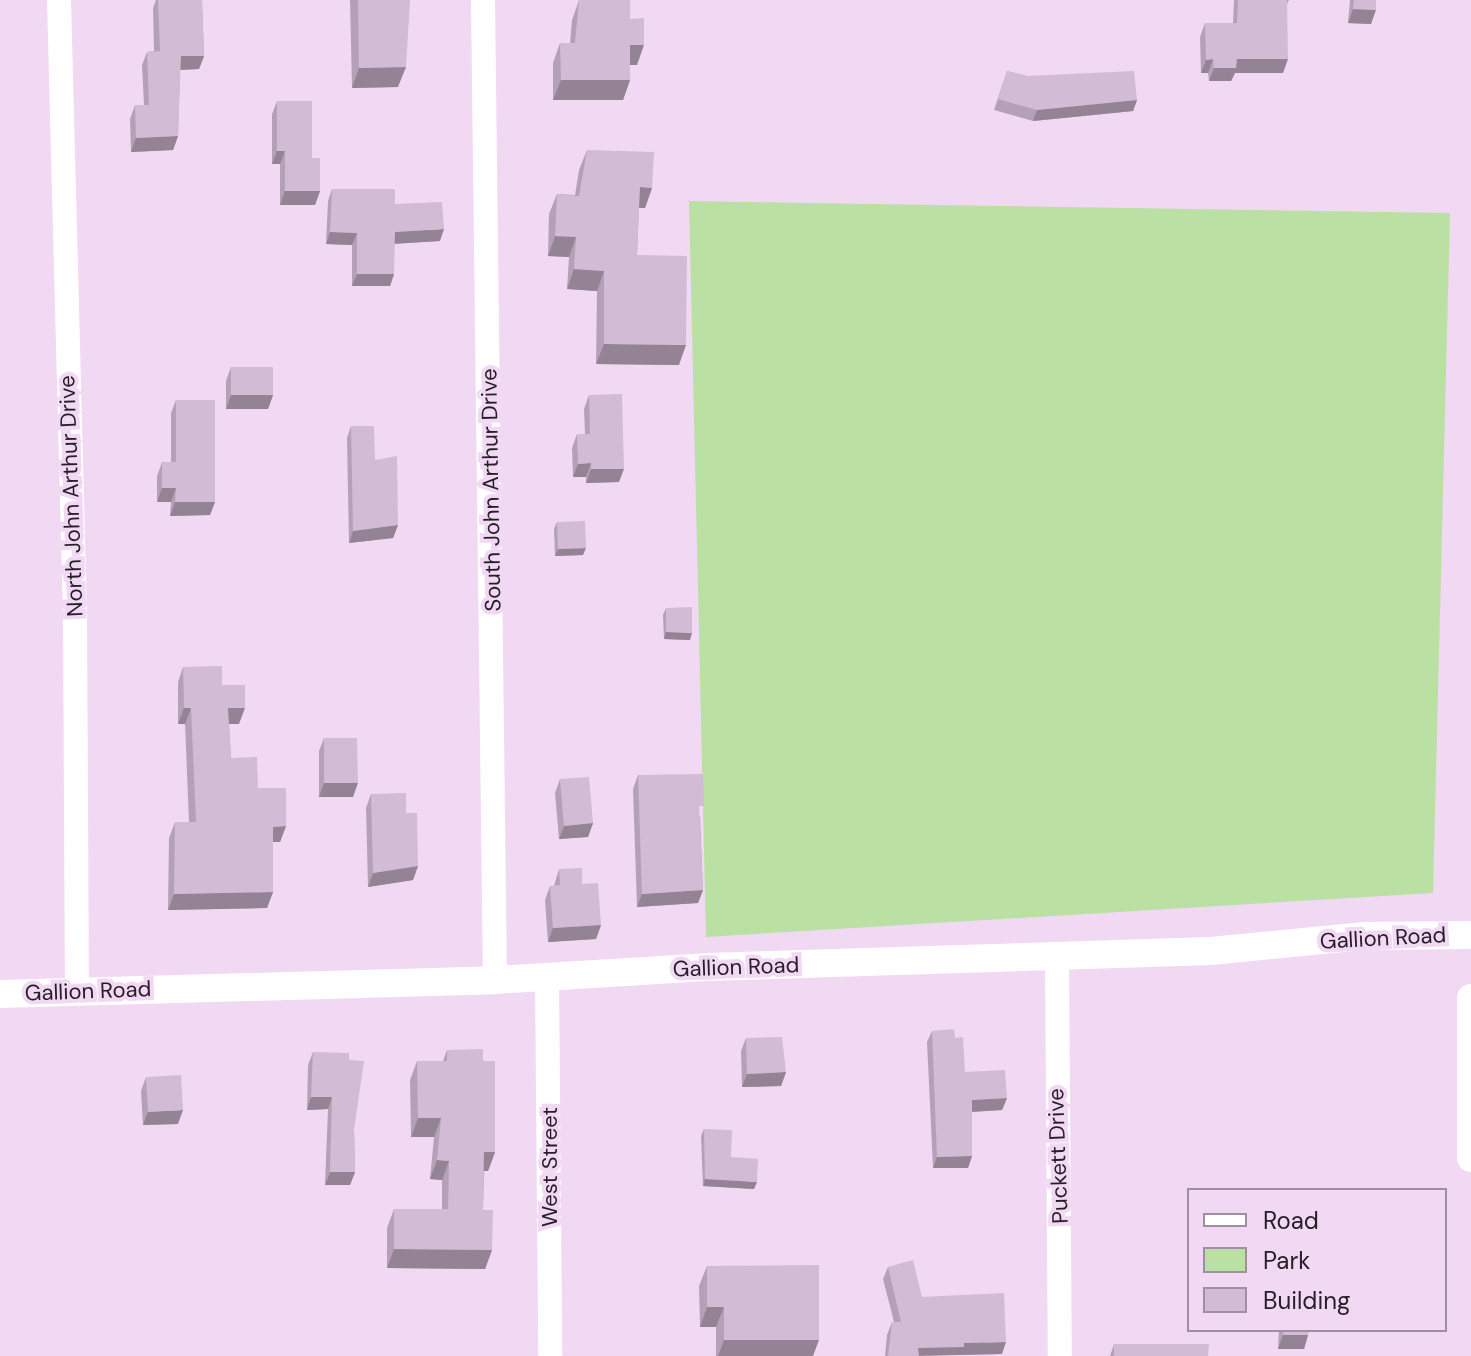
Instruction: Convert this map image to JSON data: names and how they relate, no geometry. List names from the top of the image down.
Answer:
{
  "streets": {
    "street": [
      "South John Arthur Drive",
      "North John Arthur Drive",
      "Gallion Road",
      "Puckett Drive",
      "West Street"
    ]
  },
  "crossings": [
    ["South John Arthur Drive", "Gallion Road"],
    ["North John Arthur Drive", "Gallion Road"],
    ["Gallion Road", "Puckett Drive"],
    ["Gallion Road", "West Street"]
  ],
  "legend": ["Road", "Park", "Building"]
}
